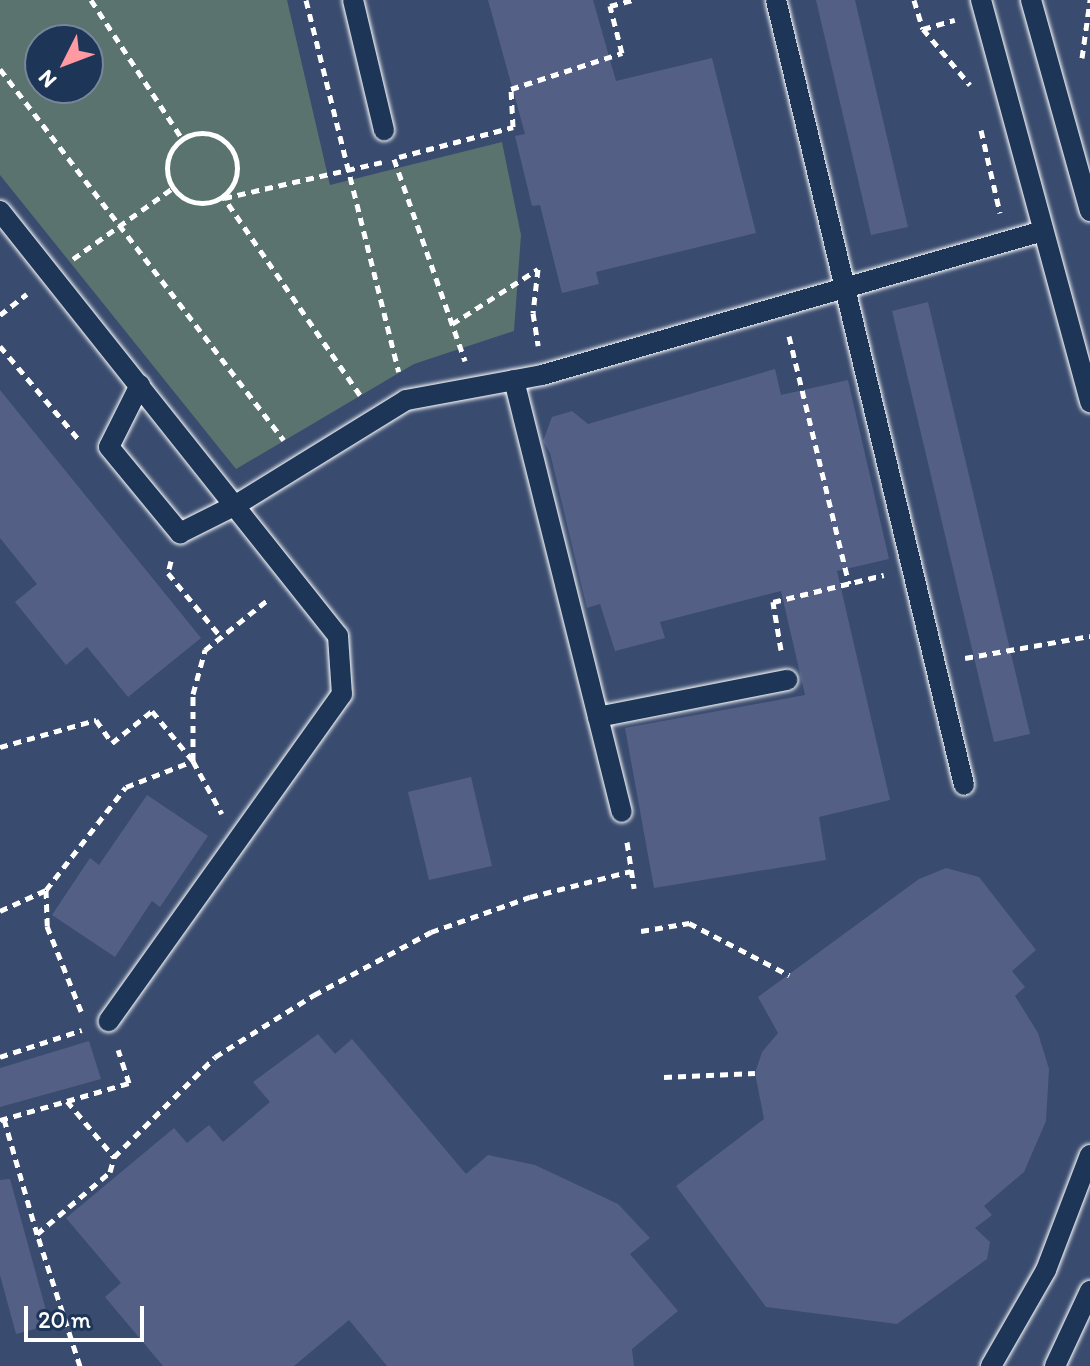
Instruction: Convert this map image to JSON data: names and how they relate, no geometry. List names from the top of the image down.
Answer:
{
  "scale_bar": "20 m",
  "north": "bottom left"
}
